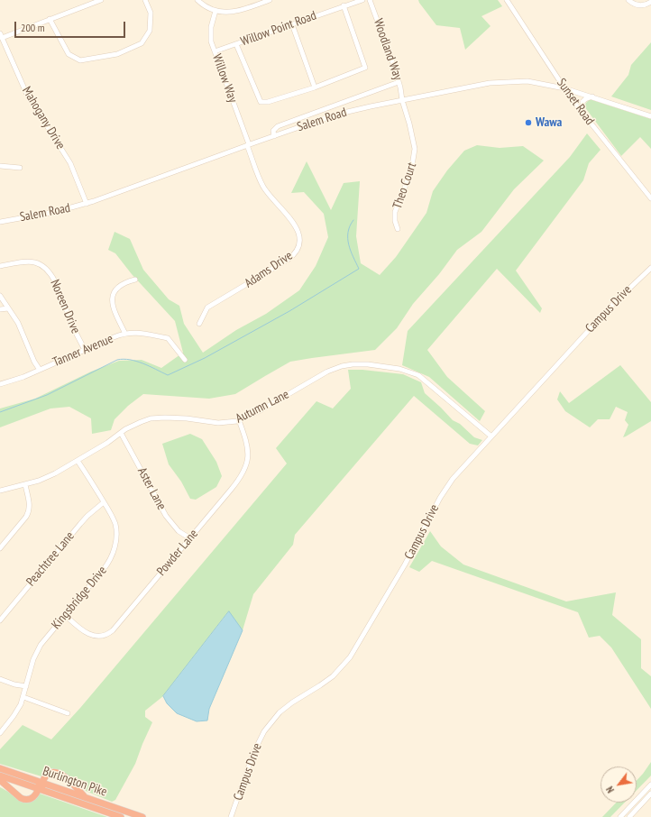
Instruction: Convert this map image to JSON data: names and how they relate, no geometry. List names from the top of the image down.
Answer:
{
  "streets": {
    "highway": ["Burlington Pike"],
    "street": [
      "Willow Point Road",
      "Woodland Way",
      "Willow Way",
      "Sunset Road",
      "Mahogany Drive",
      "Salem Road",
      "Theo Court",
      "Adams Drive",
      "Noreen Drive",
      "Campus Drive",
      "Tanner Avenue",
      "Autumn Lane",
      "Aster Lane",
      "Powder Lane",
      "Peachtree Lane",
      "Kingsbridge Drive"
    ]
  },
  "crossings": [
    ["Willow Point Road", "Willow Way"],
    ["Woodland Way", "Salem Road"],
    ["Woodland Way", "Theo Court"],
    ["Willow Way", "Salem Road"],
    ["Willow Way", "Adams Drive"],
    ["Sunset Road", "Salem Road"],
    ["Mahogany Drive", "Salem Road"],
    ["Salem Road", "Theo Court"],
    ["Salem Road", "Adams Drive"],
    ["Noreen Drive", "Tanner Avenue"],
    ["Campus Drive", "Autumn Lane"],
    ["Autumn Lane", "Aster Lane"],
    ["Autumn Lane", "Powder Lane"],
    ["Autumn Lane", "Kingsbridge Drive"],
    ["Aster Lane", "Powder Lane"],
    ["Powder Lane", "Kingsbridge Drive"],
    ["Peachtree Lane", "Kingsbridge Drive"]
  ],
  "places": ["Wawa"],
  "scale_bar": "200 m",
  "north": "bottom left"
}
